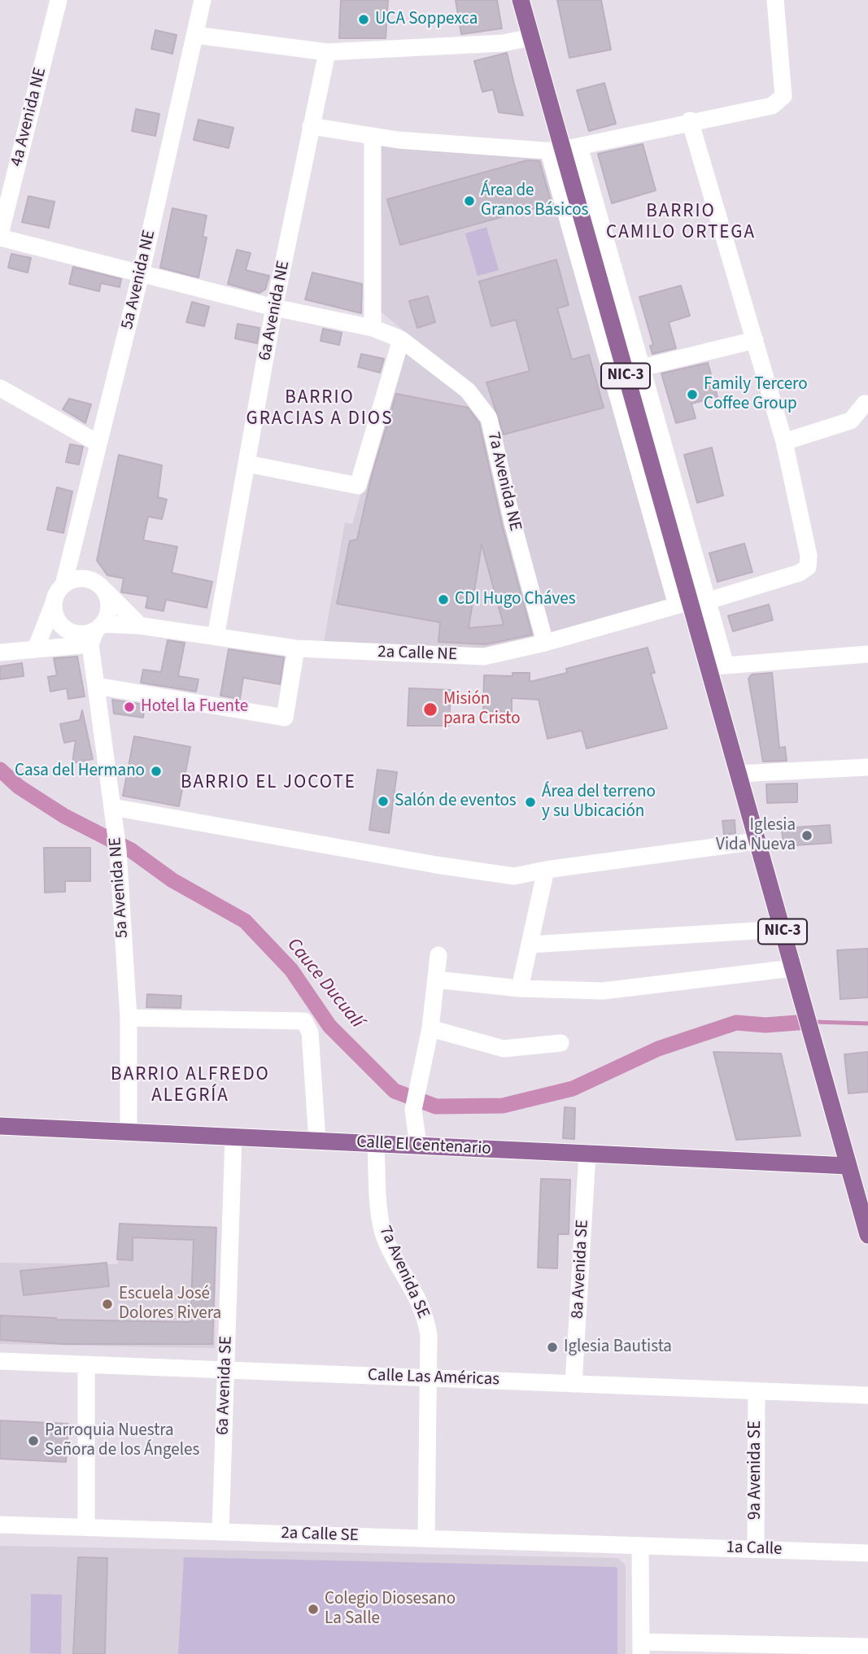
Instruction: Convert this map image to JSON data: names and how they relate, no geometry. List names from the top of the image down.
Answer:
{
  "streets": {
    "main road": ["NIC-3", "Calle El Centenario"],
    "street": [
      "4a Avenida NE",
      "5a Avenida NE",
      "6a Avenida NE",
      "7a Avenida NE",
      "2a Calle NE",
      "8a Avenida SE",
      "7a Avenida SE",
      "Calle Las Américas",
      "6a Avenida SE",
      "9a Avenida SE",
      "2a Calle SE",
      "1a Calle"
    ]
  },
  "crossings": [
    ["4a Avenida NE", "7a Avenida NE"],
    ["5a Avenida NE", "7a Avenida NE"],
    ["5a Avenida NE", "2a Calle NE"],
    ["5a Avenida NE", "Calle El Centenario"],
    ["6a Avenida NE", "7a Avenida NE"],
    ["6a Avenida NE", "2a Calle NE"],
    ["NIC-3", "2a Calle NE"],
    ["NIC-3", "Calle El Centenario"],
    ["7a Avenida NE", "2a Calle NE"],
    ["Calle El Centenario", "8a Avenida SE"],
    ["Calle El Centenario", "7a Avenida SE"],
    ["Calle El Centenario", "6a Avenida SE"],
    ["8a Avenida SE", "Calle Las Américas"],
    ["7a Avenida SE", "Calle Las Américas"],
    ["7a Avenida SE", "2a Calle SE"],
    ["Calle Las Américas", "6a Avenida SE"],
    ["Calle Las Américas", "9a Avenida SE"],
    ["6a Avenida SE", "2a Calle SE"],
    ["9a Avenida SE", "1a Calle"],
    ["2a Calle SE", "1a Calle"]
  ],
  "districts": [
    "BARRIO CAMILO ORTEGA",
    "BARRIO GRACIAS A DIOS",
    "BARRIO EL JOCOTE",
    "BARRIO ALFREDO ALEGRÍA"
  ],
  "water": ["Cauce Ducualí"],
  "places": [
    "UCA Soppexca",
    "Área de Granos Básicos",
    "Family Tercero Coffee Group",
    "CDI Hugo Cháves",
    "Hotel la Fuente",
    "Misión para Cristo",
    "Casa del Hermano",
    "Salón de eventos",
    "Área del terreno y su Ubicación",
    "Iglesia Vida Nueva",
    "Escuela José Dolores Rivera",
    "Iglesia Bautista",
    "Parroquia Nuestra Señora de los Ángeles",
    "Colegio Diosesano La Salle"
  ]
}
